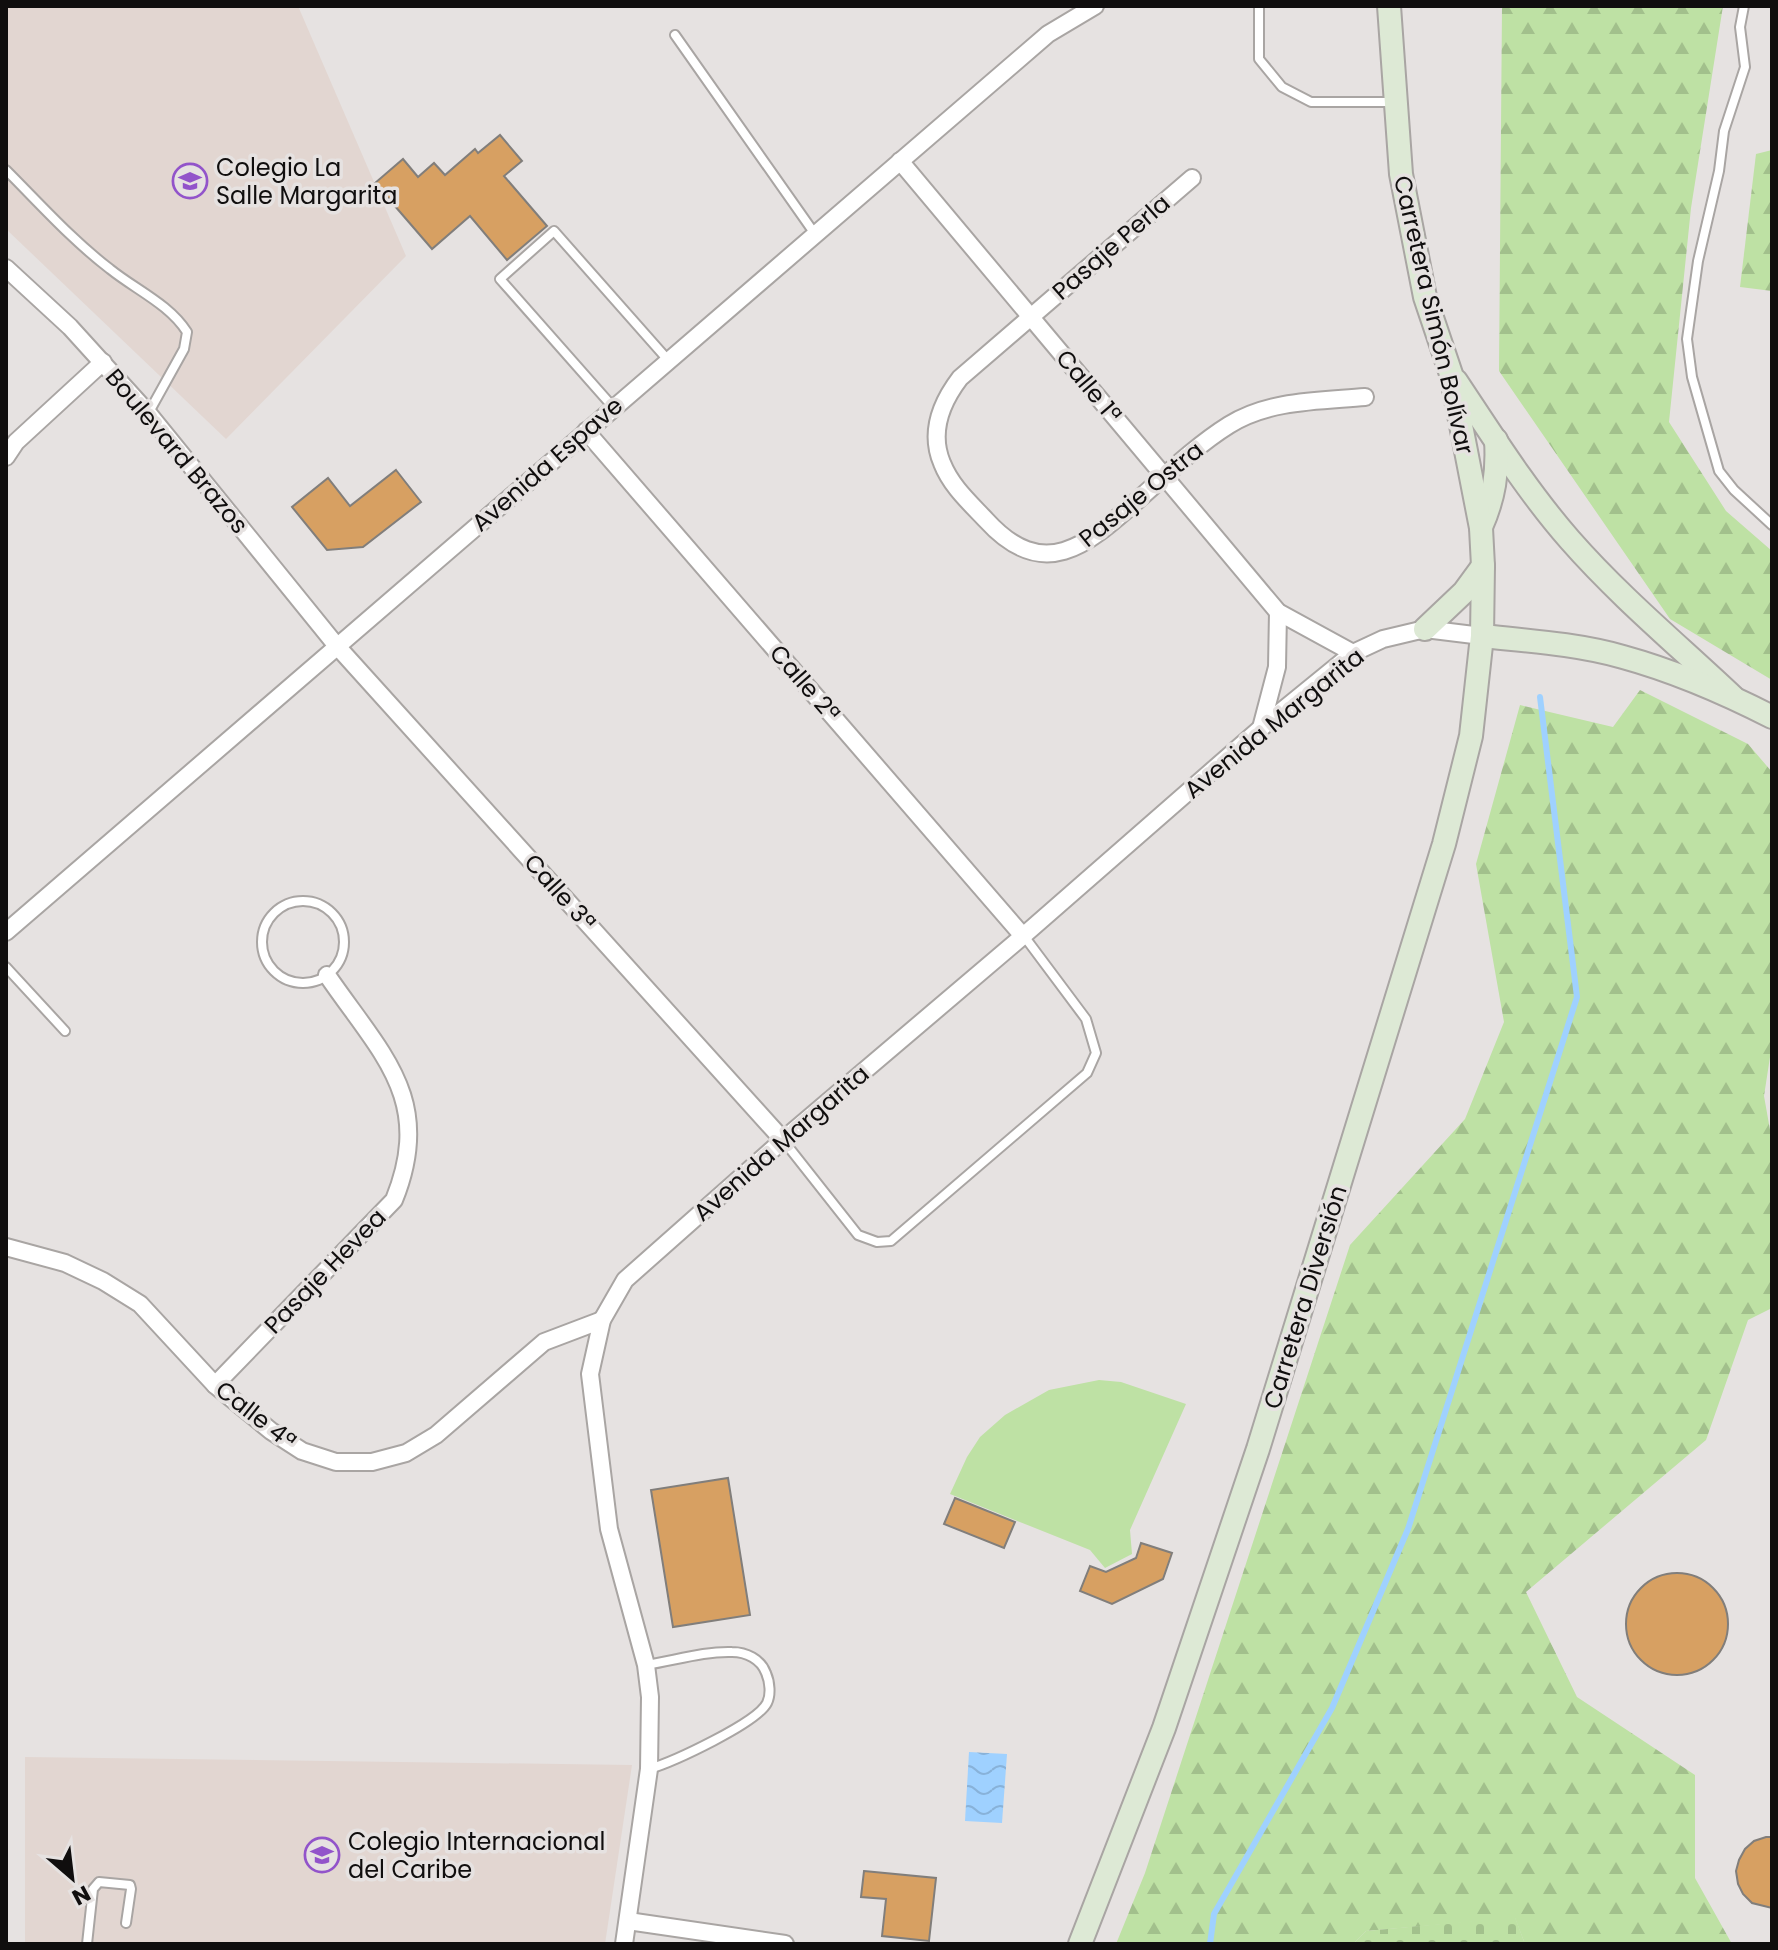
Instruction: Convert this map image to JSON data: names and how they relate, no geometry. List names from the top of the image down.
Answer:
{
  "streets": {
    "main road": ["Carretera Simón Bolívar", "Carretera Diversión"],
    "street": [
      "Pasaje Perla",
      "Calle 1ª",
      "Boulevard Brazos",
      "Avenida Espave",
      "Pasaje Ostra",
      "Calle 2ª",
      "Avenida Margarita",
      "Calle 3ª",
      "Pasaje Hevea",
      "Calle 4ª"
    ]
  },
  "crossings": [
    ["Pasaje Perla", "Calle 1ª"],
    ["Pasaje Perla", "Pasaje Ostra"],
    ["Carretera Simón Bolívar", "Avenida Margarita"],
    ["Carretera Simón Bolívar", "Carretera Diversión"],
    ["Calle 1ª", "Avenida Espave"],
    ["Calle 1ª", "Pasaje Ostra"],
    ["Boulevard Brazos", "Avenida Espave"],
    ["Boulevard Brazos", "Calle 3ª"],
    ["Avenida Espave", "Calle 2ª"],
    ["Avenida Espave", "Calle 3ª"],
    ["Calle 2ª", "Avenida Margarita"],
    ["Avenida Margarita", "Calle 3ª"],
    ["Avenida Margarita", "Carretera Diversión"],
    ["Avenida Margarita", "Calle 4ª"],
    ["Pasaje Hevea", "Calle 4ª"]
  ],
  "places": {
    "school or university": ["Colegio La Salle Margarita", "Colegio Internacional del Caribe"]
  },
  "north": "bottom right"
}
